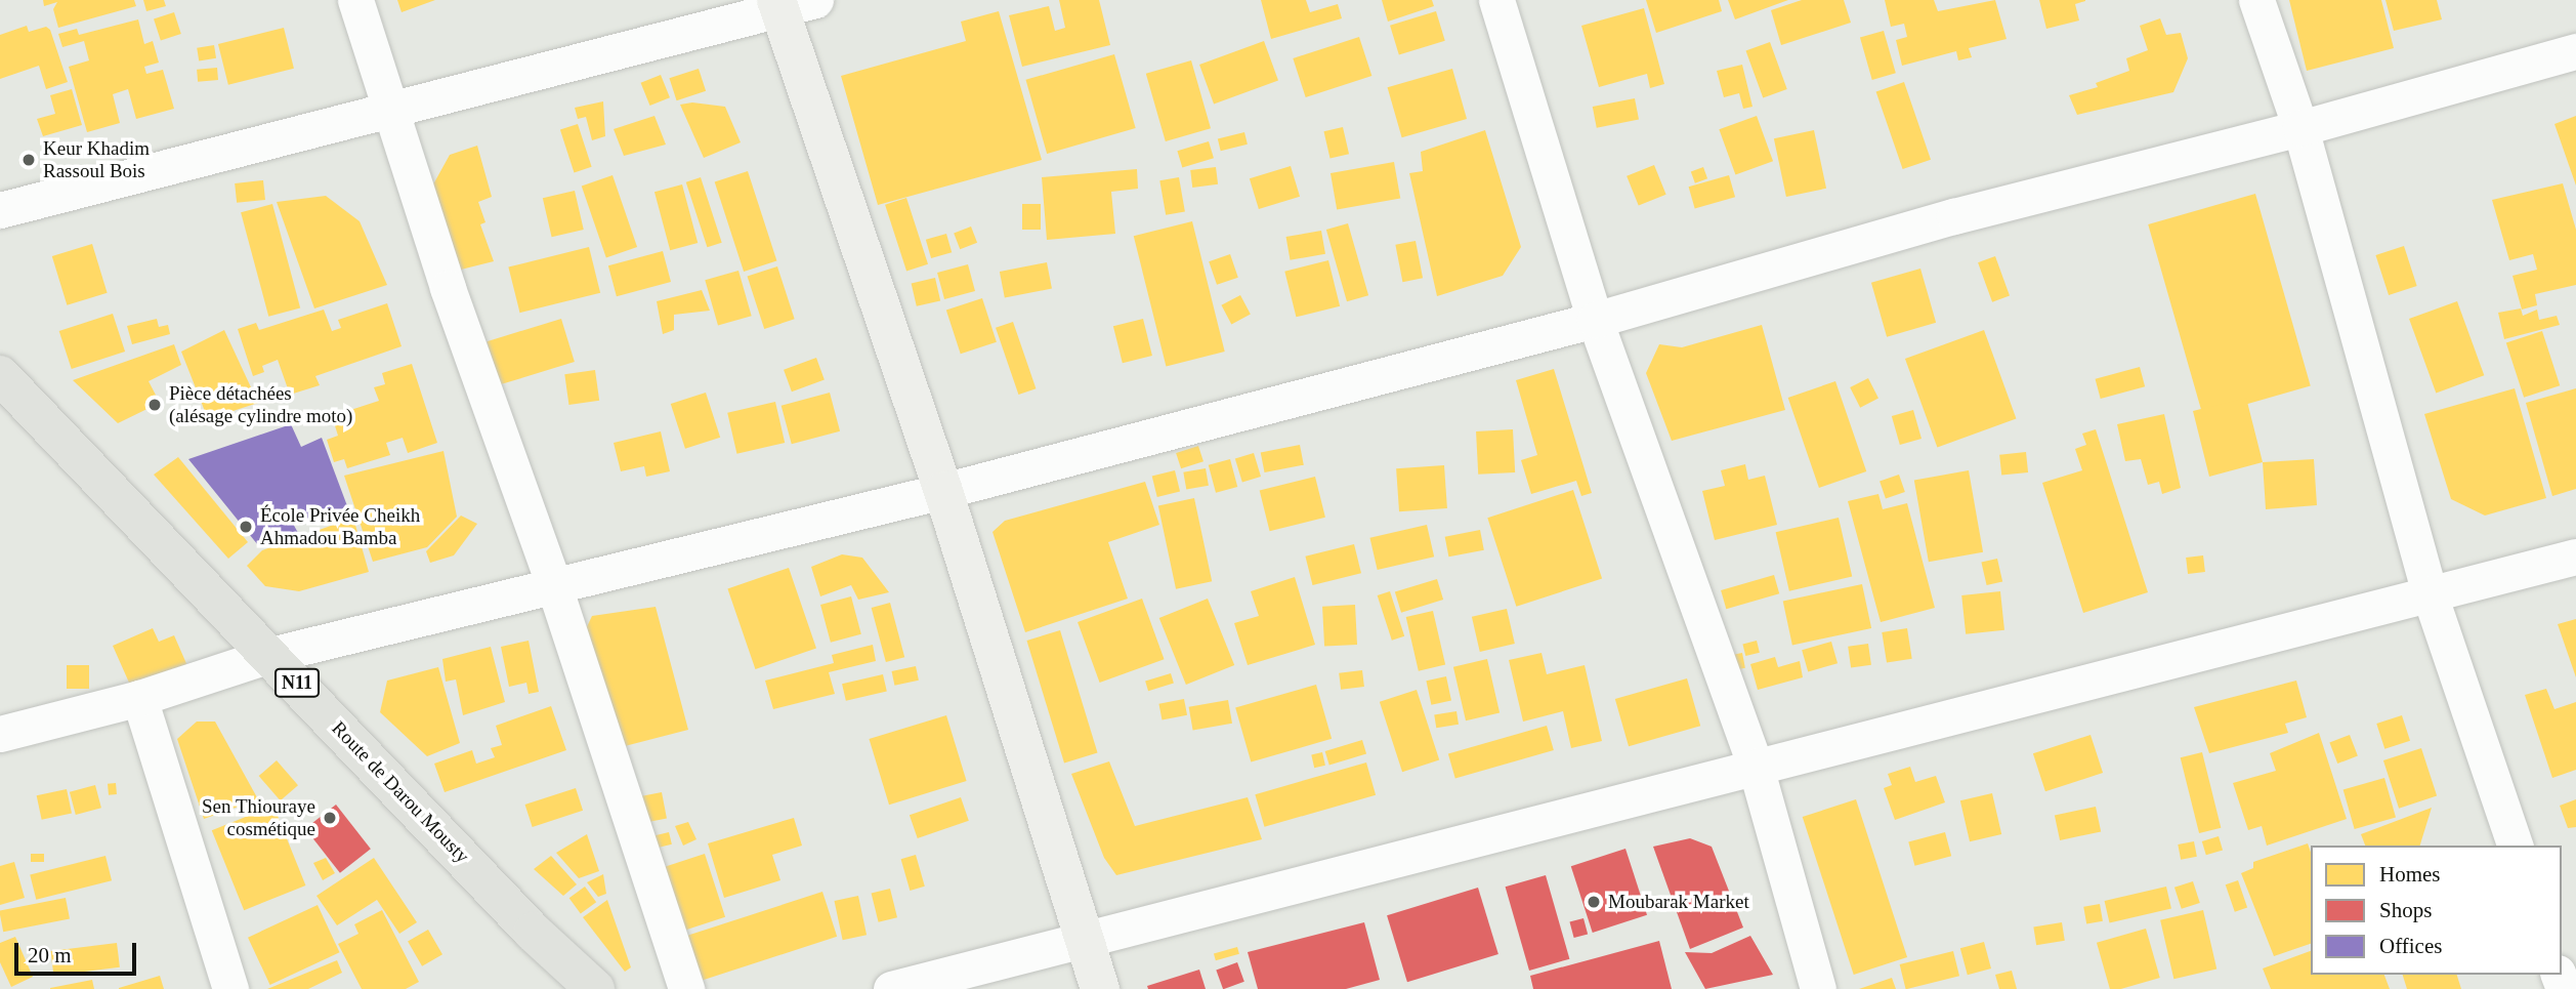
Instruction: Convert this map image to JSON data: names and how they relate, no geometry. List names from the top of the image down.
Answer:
{
  "streets": {
    "main road": ["N11", "Route de Darou Mousty"]
  },
  "places": [
    "Keur Khadim Rassoul Bois",
    "Pièce détachées (alésage cylindre moto)",
    "École Privée Cheikh Ahmadou Bamba",
    "Sen Thiouraye cosmétique",
    "Moubarak Market"
  ],
  "legend": ["Homes", "Shops", "Offices"],
  "scale_bar": "20 m"
}
